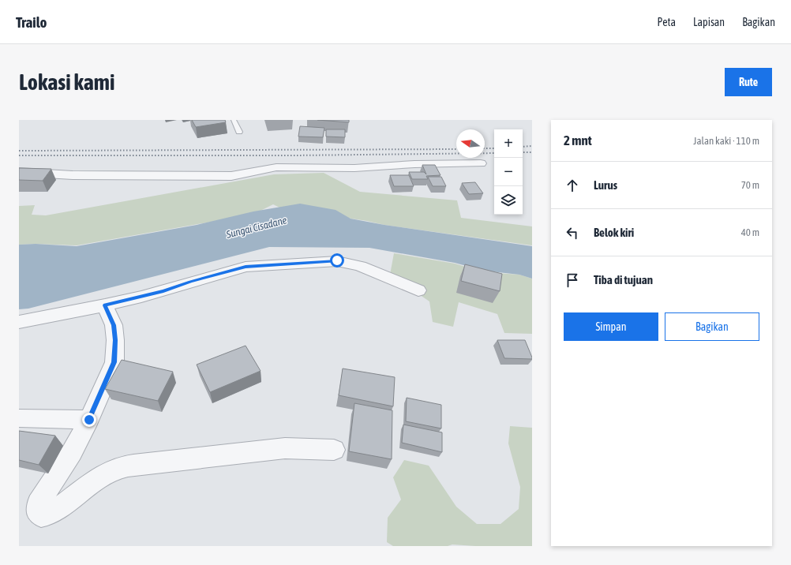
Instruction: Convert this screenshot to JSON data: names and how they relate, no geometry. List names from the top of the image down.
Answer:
{
  "water": ["Sungai Cisadane"],
  "north": "left",
  "page": {
    "header": "Trailo",
    "nav": ["Peta", "Lapisan", "Bagikan"],
    "buttons": [
      "Rute",
      ["Simpan", "Bagikan"]
    ],
    "title": "Lokasi kami",
    "heading": ["2 mnt", "Jalan kaki · 110 m"],
    "map_buttons": ["+", "−"],
    "list": [
      ["Lurus", "70 m"],
      ["Belok kiri", "40 m"],
      "Tiba di tujuan"
    ]
  }
}
